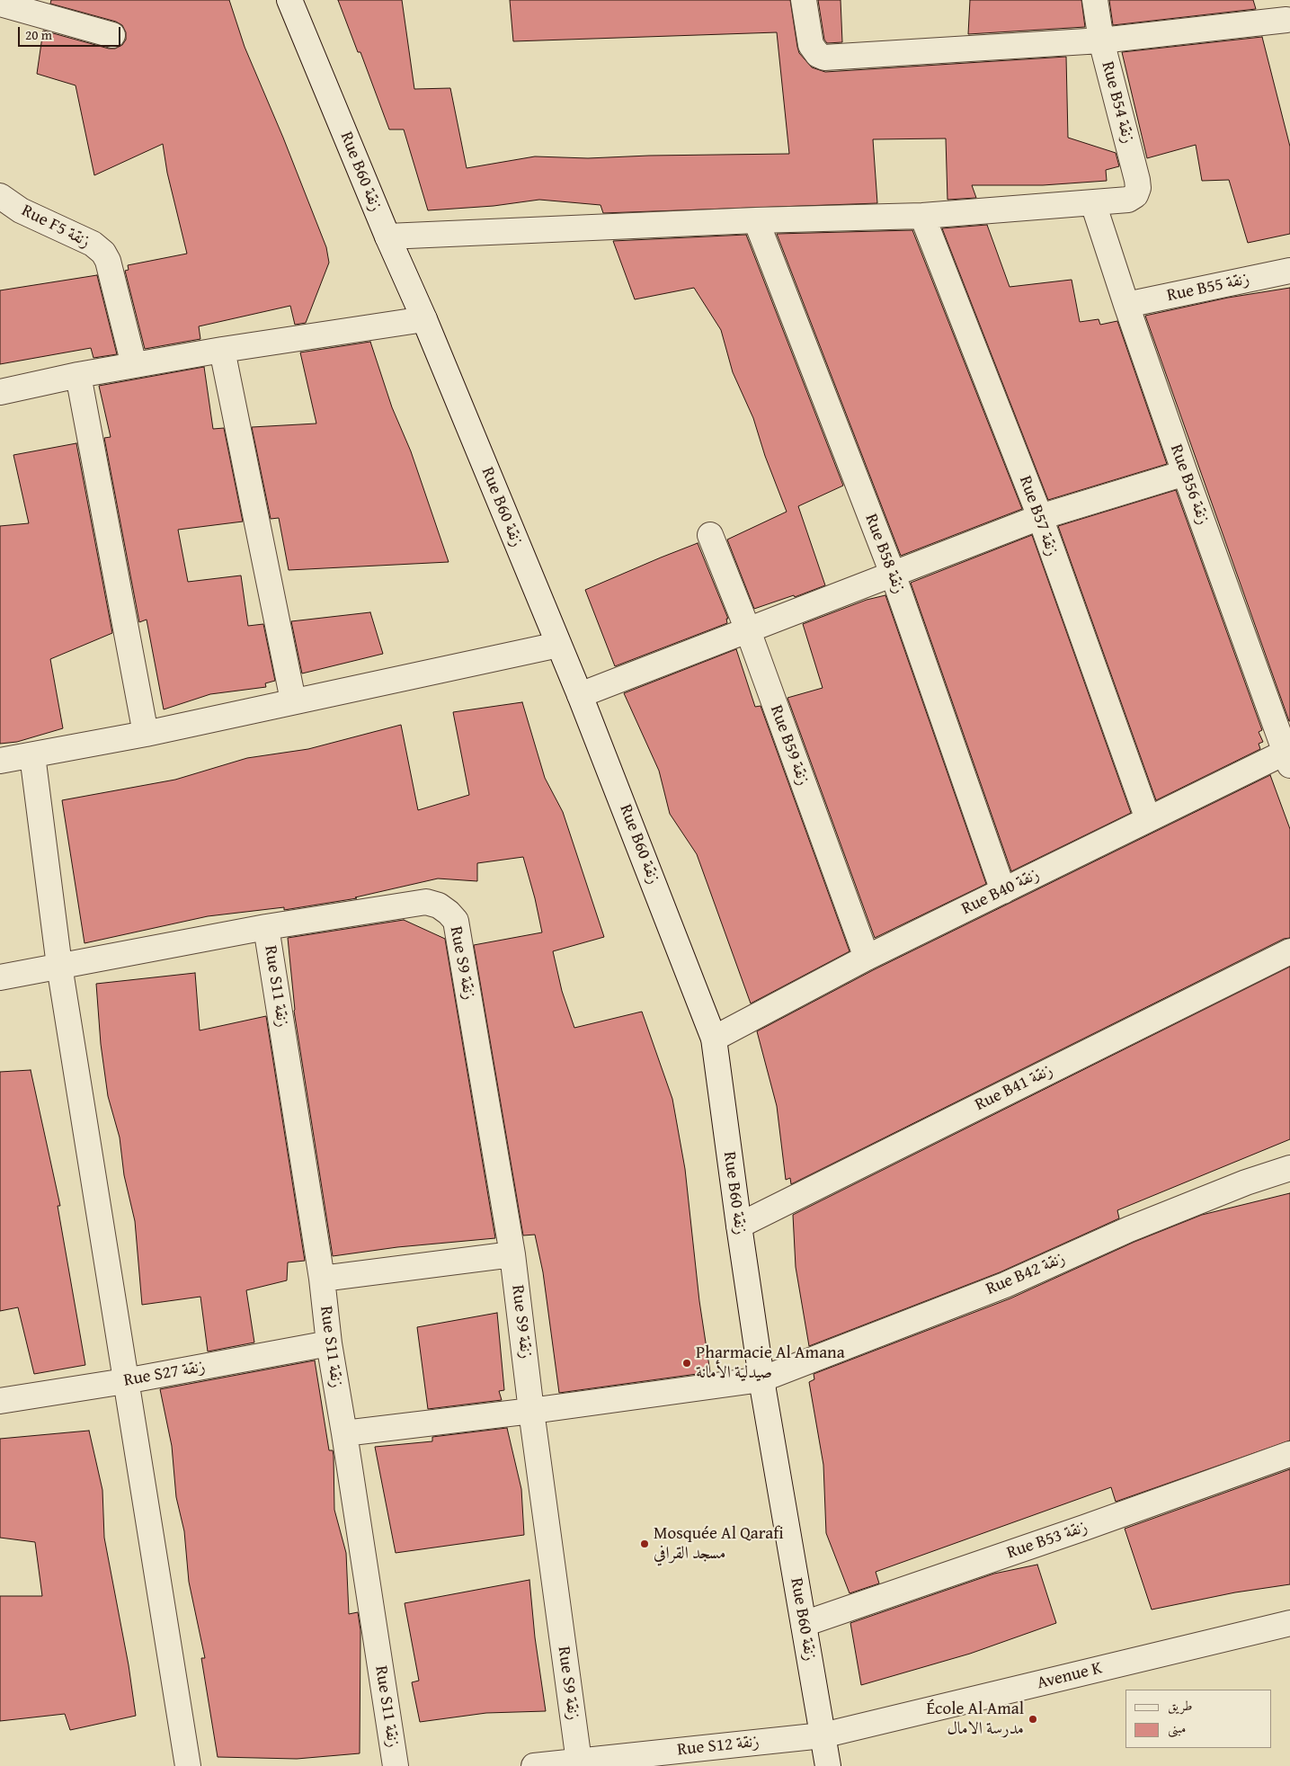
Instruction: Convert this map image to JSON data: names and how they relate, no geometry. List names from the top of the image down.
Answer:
{
  "streets": {
    "street": [
      "Rue B54 زنقة",
      "Rue B60 زنقة",
      "Rue F5 زنقة",
      "Rue B55 زنقة",
      "Rue B56 زنقة",
      "Rue B57 زنقة",
      "Rue B58 زنقة",
      "Rue B59 زنقة",
      "Rue B40 زنقة",
      "Rue S9 زنقة",
      "Rue S11 زنقة",
      "Rue B41 زنقة",
      "Rue B42 زنقة",
      "Rue S27 زنقة",
      "Rue B53 زنقة",
      "Avenue K",
      "Rue S12 زنقة"
    ]
  },
  "crossings": [
    ["Rue B54 زنقة", "Rue B56 زنقة"],
    ["Rue B60 زنقة", "Rue B40 زنقة"],
    ["Rue B60 زنقة", "Rue B41 زنقة"],
    ["Rue B60 زنقة", "Rue B42 زنقة"],
    ["Rue B60 زنقة", "Rue B53 زنقة"],
    ["Rue B60 زنقة", "Avenue K"],
    ["Rue B60 زنقة", "Rue S12 زنقة"],
    ["Rue B55 زنقة", "Rue B56 زنقة"],
    ["Rue B56 زنقة", "Rue B40 زنقة"],
    ["Rue B57 زنقة", "Rue B40 زنقة"],
    ["Rue B58 زنقة", "Rue B40 زنقة"],
    ["Rue B59 زنقة", "Rue B40 زنقة"],
    ["Rue S9 زنقة", "Rue S11 زنقة"],
    ["Rue S9 زنقة", "Rue B42 زنقة"],
    ["Rue S9 زنقة", "Rue S12 زنقة"],
    ["Rue S11 زنقة", "Rue B42 زنقة"],
    ["Rue S11 زنقة", "Rue S27 زنقة"],
    ["Avenue K", "Rue S12 زنقة"]
  ],
  "places": ["Pharmacie Al Amana صيدلية الأمانة", "Mosquée Al Qarafi مسجد القرافي", "École Al Amal مدرسة الامال"],
  "legend": ["طريق", "مبنى"],
  "scale_bar": "20 m"
}
